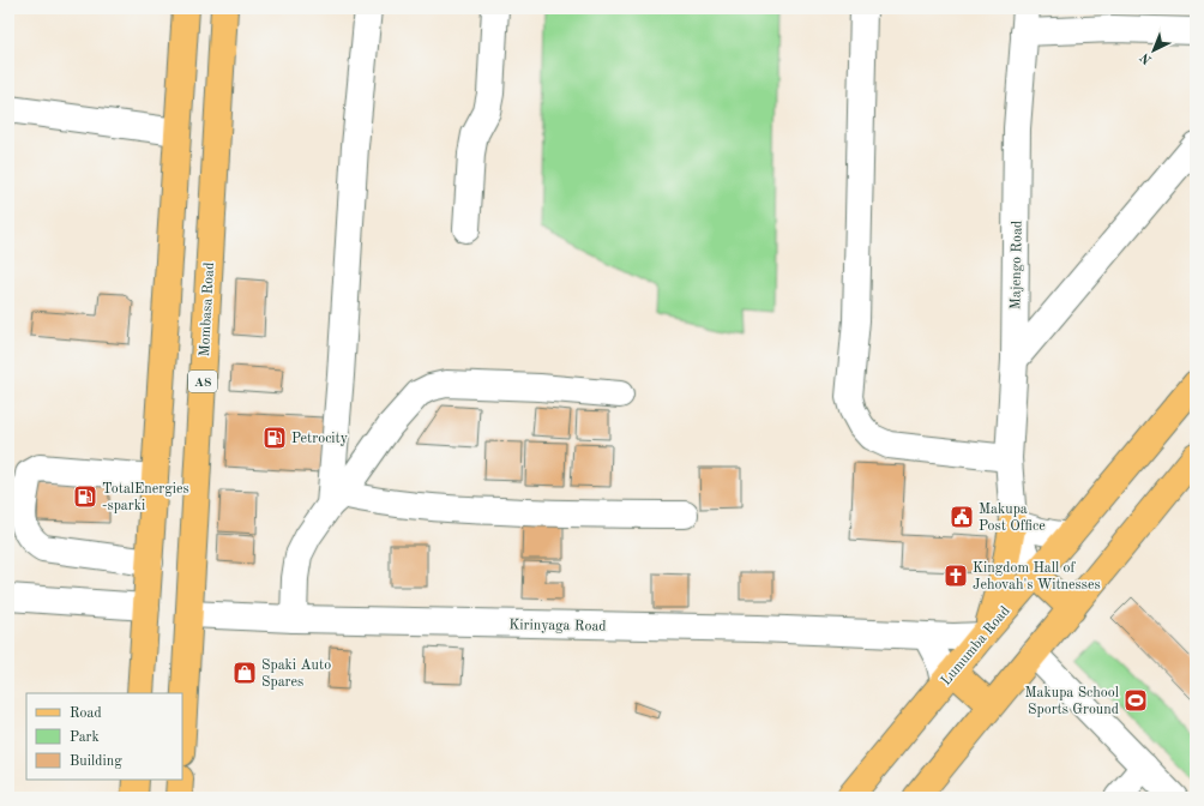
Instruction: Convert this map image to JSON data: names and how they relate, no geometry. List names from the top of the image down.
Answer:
{
  "streets": {
    "main road": ["Mombasa Road", "A8", "Lumumba Road"],
    "street": ["Majengo Road", "Kirinyaga Road"]
  },
  "crossings": [
    ["Majengo Road", "Lumumba Road"],
    ["Mombasa Road", "Kirinyaga Road"],
    ["Kirinyaga Road", "Lumumba Road"]
  ],
  "places": {
    "fuel station": ["Petrocity", "TotalEnergies -sparki"],
    "public building": ["Makupa Post Office"],
    "church": ["Kingdom Hall of Jehovah's Witnesses"],
    "shop": ["Spaki Auto Spares"],
    "sports": ["Makupa School Sports Ground"]
  },
  "legend": ["Road", "Park", "Building"],
  "north": "bottom left"
}
